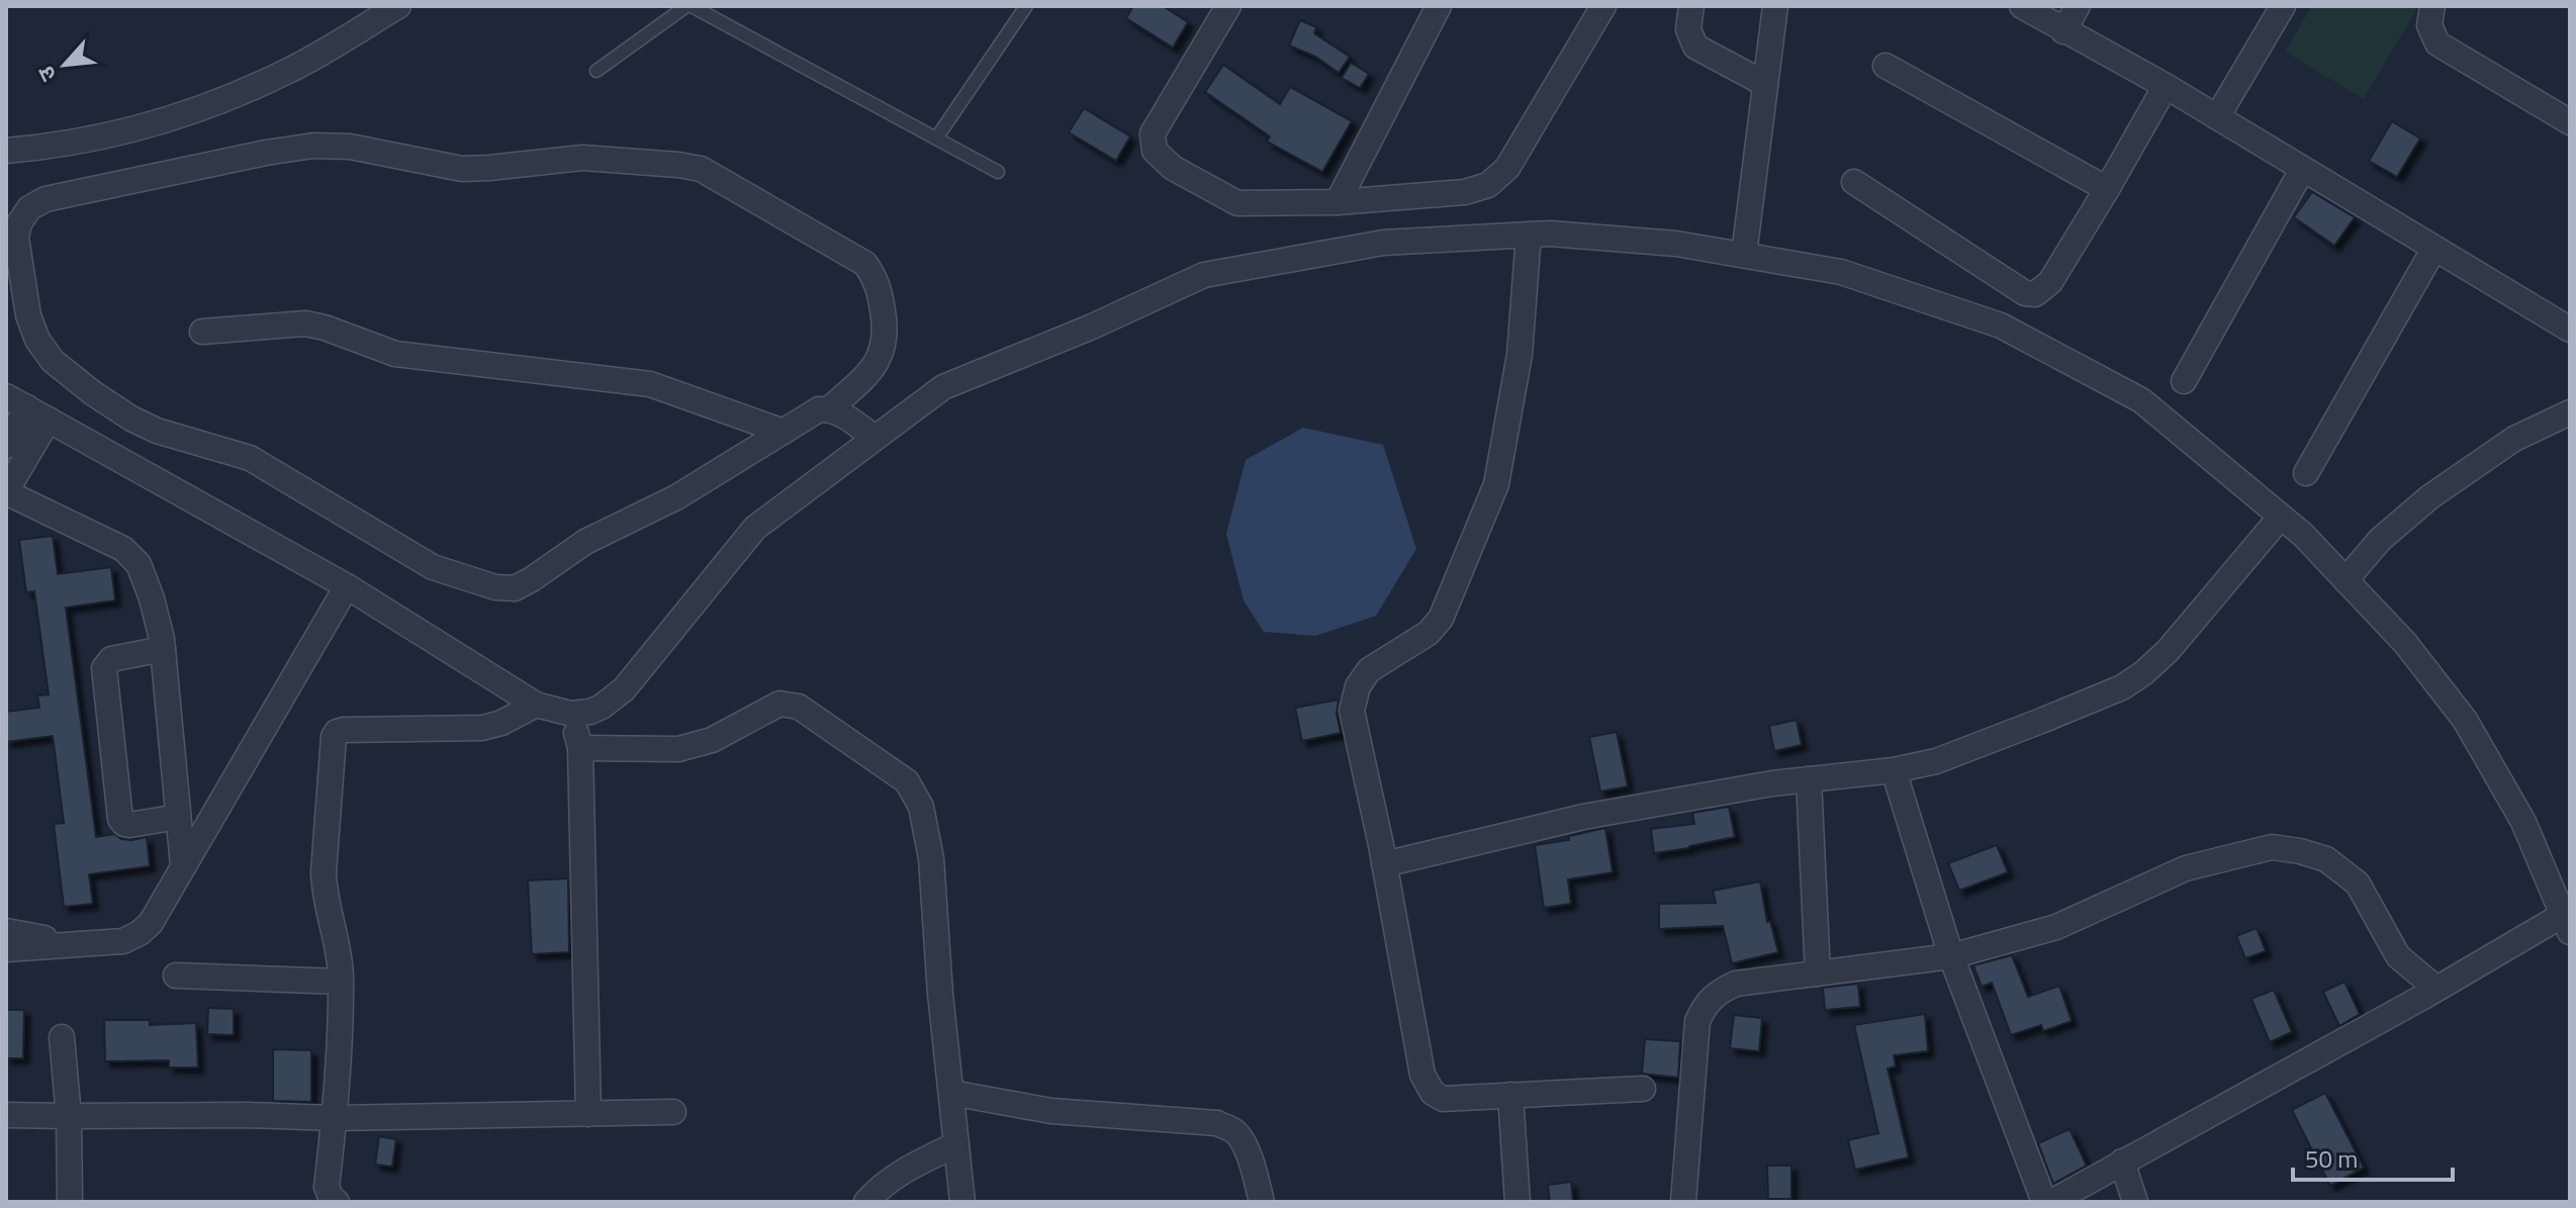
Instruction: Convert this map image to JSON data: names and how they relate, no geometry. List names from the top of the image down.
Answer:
{
  "scale_bar": "50 m",
  "north": "bottom left"
}
